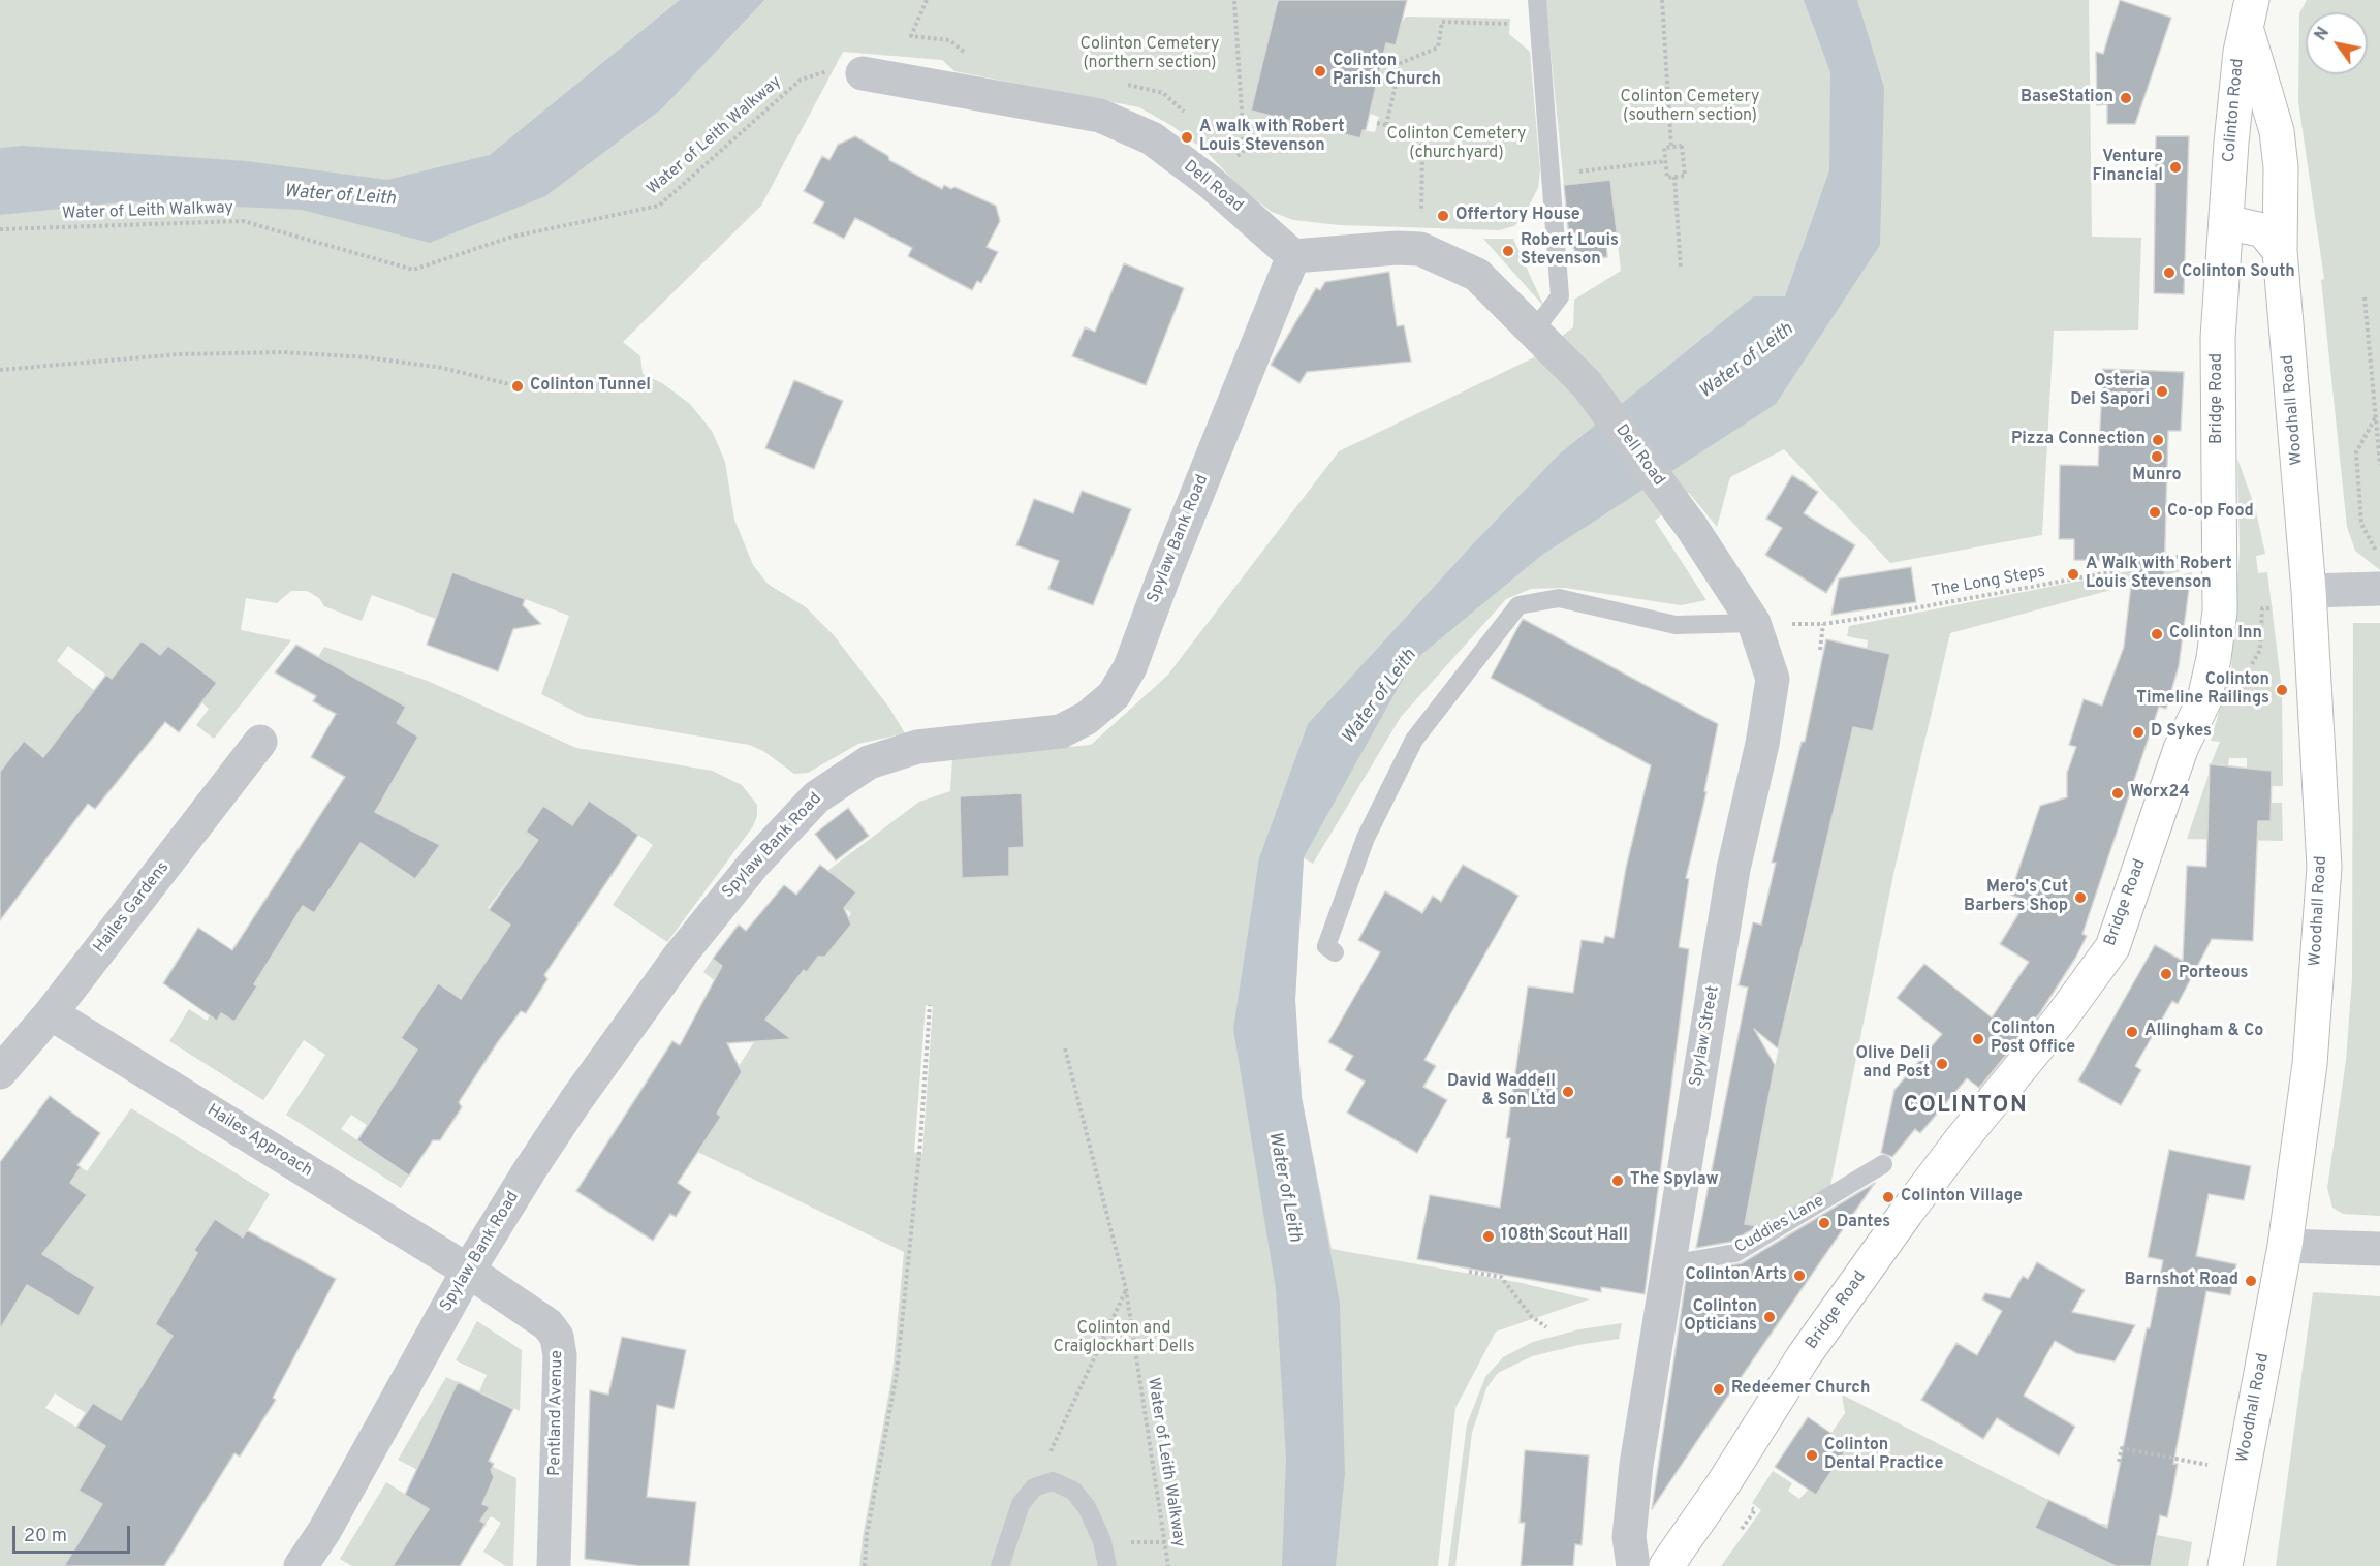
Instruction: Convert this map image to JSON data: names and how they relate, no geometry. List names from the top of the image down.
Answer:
{
  "streets": {
    "main road": ["Colinton Road", "Bridge Road", "Woodhall Road"],
    "street": [
      "Dell Road",
      "Spylaw Bank Road",
      "Hailes Gardens",
      "Spylaw Street",
      "Hailes Approach",
      "Pentland Avenue"
    ],
    "lane": ["Cuddies Lane"],
    "path": ["Water of Leith Walkway", "The Long Steps"]
  },
  "crossings": [
    ["Colinton Road", "Bridge Road"],
    ["Colinton Road", "Woodhall Road"],
    ["Water of Leith Walkway", "Dell Road"],
    ["Dell Road", "Spylaw Bank Road"],
    ["Dell Road", "Spylaw Street"],
    ["Bridge Road", "The Long Steps"],
    ["Spylaw Bank Road", "Hailes Approach"],
    ["Spylaw Bank Road", "Pentland Avenue"],
    ["Hailes Gardens", "Hailes Approach"],
    ["Spylaw Street", "Cuddies Lane"],
    ["Hailes Approach", "Pentland Avenue"]
  ],
  "districts": ["COLINTON"],
  "water": ["Water of Leith"],
  "parks": [
    "Colinton Cemetery (northern section)",
    "Colinton Cemetery (southern section)",
    "Colinton Cemetery (churchyard)",
    "Colinton and Craiglockhart Dells"
  ],
  "places": [
    "Colinton Parish Church",
    "BaseStation",
    "A walk with Robert Louis Stevenson",
    "Venture Financial",
    "Offertory House",
    "Robert Louis Stevenson",
    "Colinton South",
    "Colinton Tunnel",
    "Osteria Dei Sapori",
    "Pizza Connection",
    "Munro",
    "Co-op Food",
    "A Walk with Robert Louis Stevenson",
    "Colinton Inn",
    "Colinton Timeline Railings",
    "D Sykes",
    "Worx24",
    "Mero's Cut Barbers Shop",
    "Porteous",
    "Allingham & Co",
    "Colinton Post Office",
    "Olive Deli and Post",
    "David Waddell & Son Ltd",
    "The Spylaw",
    "Colinton Village",
    "Dantes",
    "108th Scout Hall",
    "Colinton Arts",
    "Barnshot Road",
    "Colinton Opticians",
    "Redeemer Church",
    "Colinton Dental Practice"
  ],
  "scale_bar": "20 m",
  "north": "top left"
}
